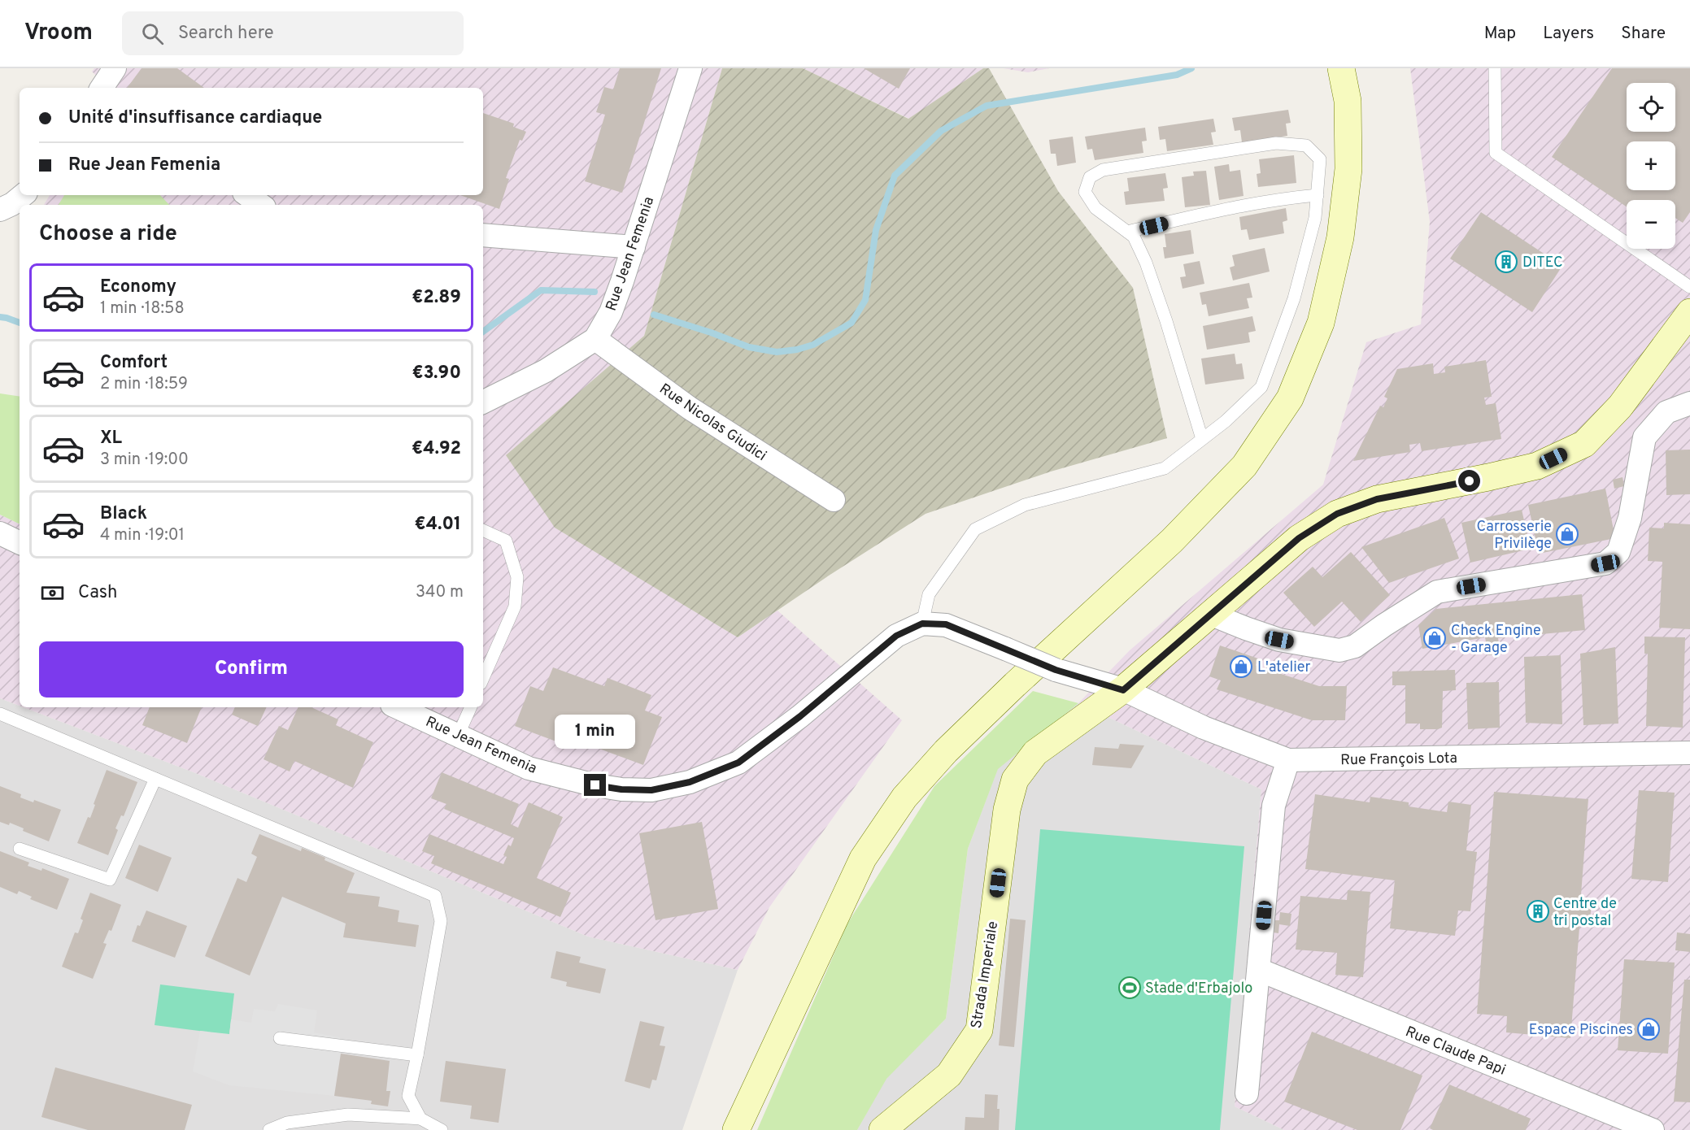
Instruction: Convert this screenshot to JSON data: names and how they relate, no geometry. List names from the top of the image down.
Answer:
{
  "streets": {
    "street": [
      "Rue Jean Femenia",
      "Rue Nicolas Giudici",
      "Rue François Lota",
      "Strada Imperiale",
      "Rue Claude Papi"
    ]
  },
  "crossings": [
    ["Rue Jean Femenia", "Rue Nicolas Giudici"],
    ["Rue Jean Femenia", "Rue François Lota"],
    ["Rue Jean Femenia", "Strada Imperiale"],
    ["Rue François Lota", "Strada Imperiale"]
  ],
  "places": {
    "building": ["DITEC", "Centre de tri postal"],
    "shop": [
      "Carrosserie Privilège",
      "Check Engine - Garage",
      "L'atelier",
      "Espace Piscines"
    ],
    "sports": ["Stade d'Erbajolo"]
  },
  "page": {
    "header": "Vroom",
    "search": "Search here",
    "nav": ["Map", "Layers", "Share"],
    "map_buttons": ["+", "−"],
    "banner": ["Unité d'insuffisance cardiaque", "Rue Jean Femenia"],
    "heading": "Choose a ride",
    "list": [
      {
        "name": "Economy",
        "note": "1 min · 18:58",
        "value": "€2.89"
      },
      {
        "name": "Comfort",
        "note": "2 min · 18:59",
        "value": "€3.90"
      },
      {
        "name": "XL",
        "note": "3 min · 19:00",
        "value": "€4.92"
      },
      {
        "name": "Black",
        "note": "4 min · 19:01",
        "value": "€4.01"
      }
    ],
    "pay": ["Cash", "340 m"],
    "buttons": "Confirm",
    "bubble": "1 min"
  }
}
